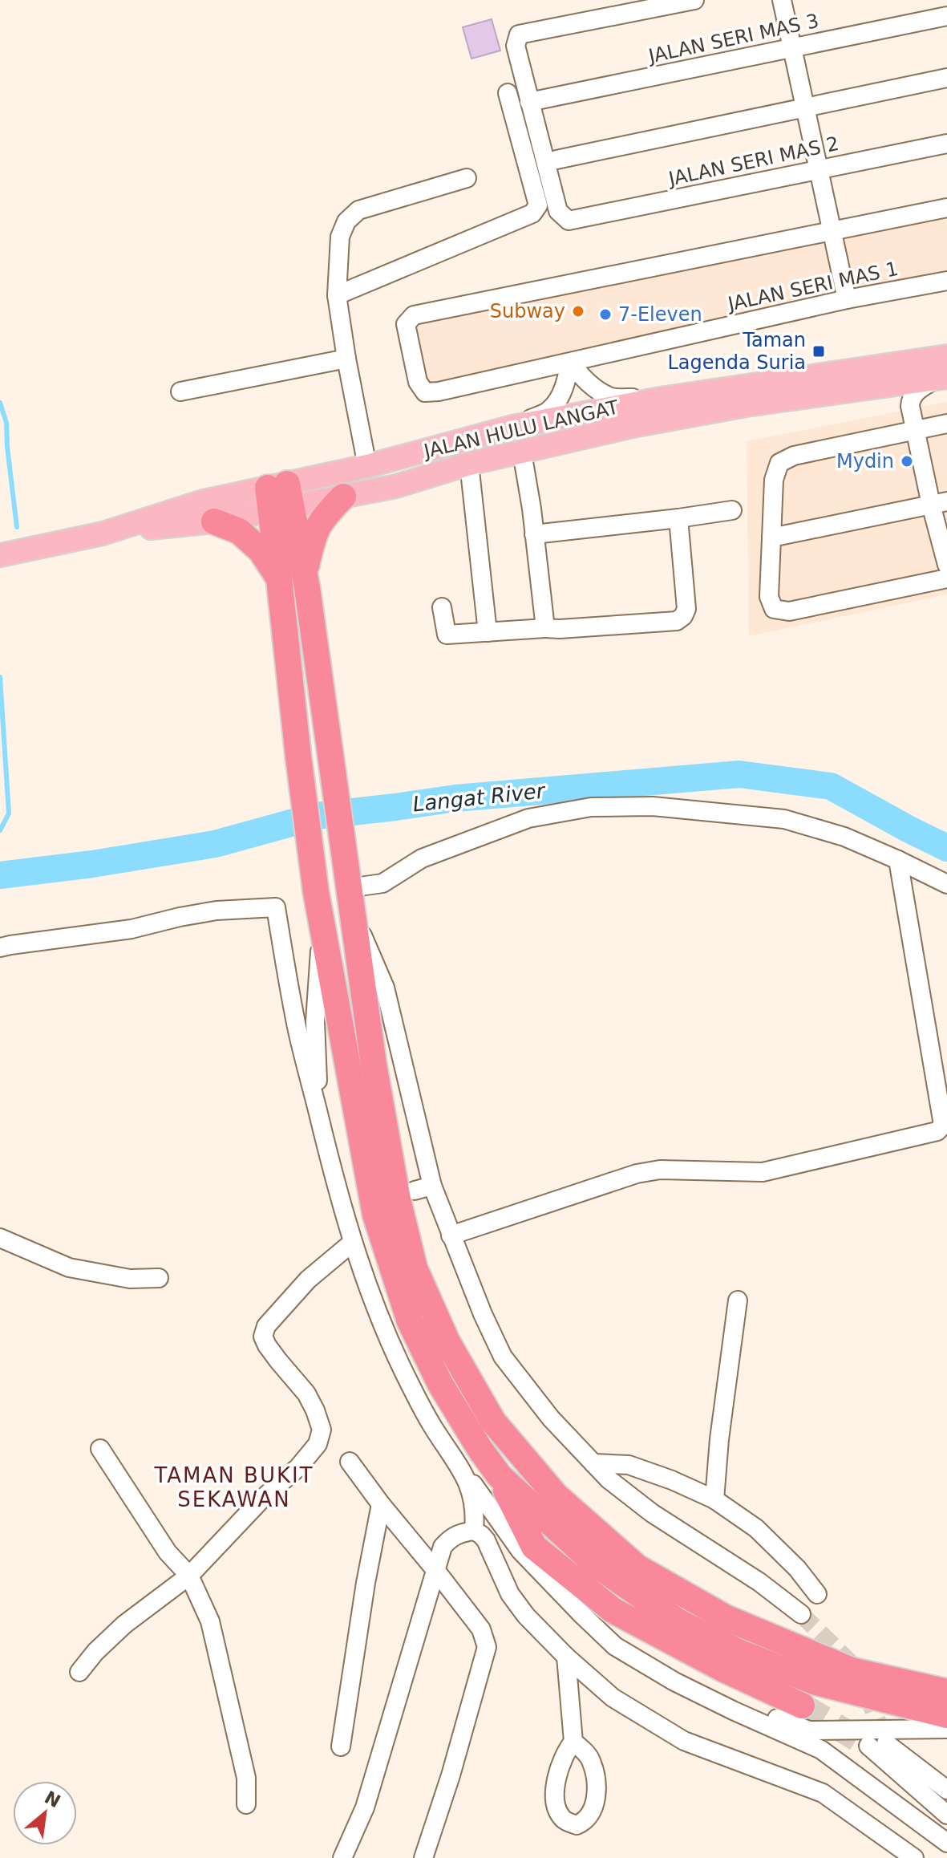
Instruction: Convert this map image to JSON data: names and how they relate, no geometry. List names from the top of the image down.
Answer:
{
  "streets": {
    "main road": ["JALAN HULU LANGAT"],
    "street": ["JALAN SERI MAS 3", "JALAN SERI MAS 2", "JALAN SERI MAS 1"]
  },
  "crossings": [
    ["JALAN SERI MAS 3", "JALAN SERI MAS 2"]
  ],
  "districts": ["TAMAN BUKIT SEKAWAN"],
  "water": ["Langat River"],
  "places": {
    "other": ["Subway", "7-Eleven", "Mydin"],
    "transit": ["Taman Lagenda Suria"]
  },
  "north": "top right"
}
